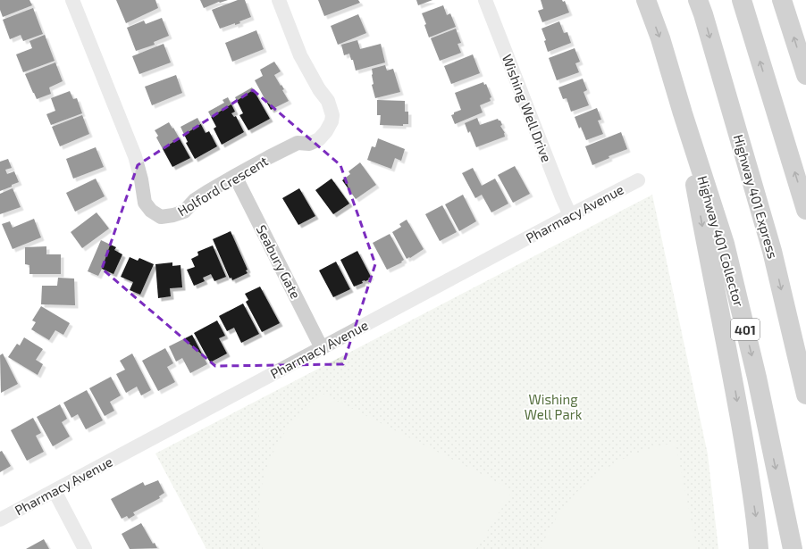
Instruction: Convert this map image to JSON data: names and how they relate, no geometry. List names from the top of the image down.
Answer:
{
  "streets": {
    "highway": ["Highway 401 Express", "Highway 401 Collector", "401"],
    "street": [
      "Wishing Well Drive",
      "Holford Crescent",
      "Pharmacy Avenue",
      "Seabury Gate"
    ]
  },
  "crossings": [
    ["Wishing Well Drive", "Pharmacy Avenue"],
    ["Holford Crescent", "Seabury Gate"],
    ["Pharmacy Avenue", "Seabury Gate"]
  ],
  "parks": ["Wishing Well Park"]
}
